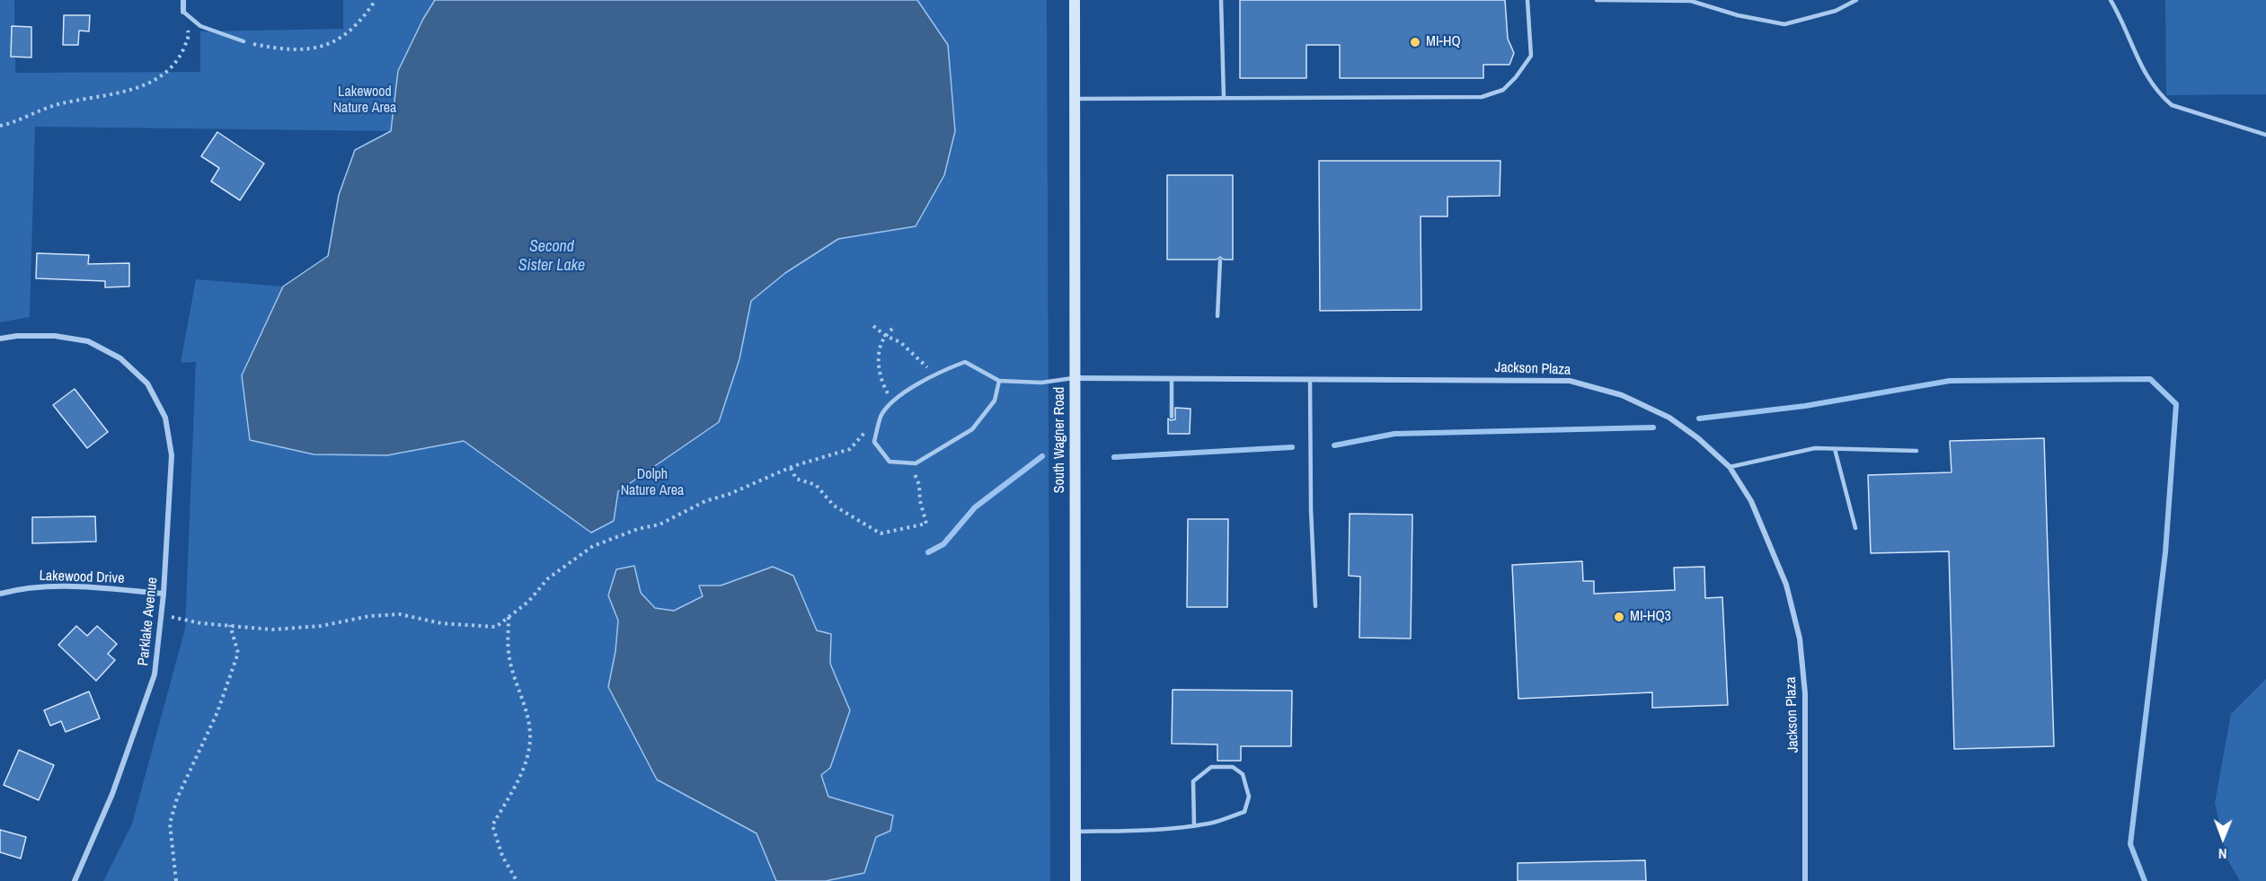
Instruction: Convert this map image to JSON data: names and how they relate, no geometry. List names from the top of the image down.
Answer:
{
  "streets": {
    "main road": ["South Wagner Road"],
    "street": ["Jackson Plaza", "Lakewood Drive", "Parklake Avenue"]
  },
  "crossings": [
    ["Jackson Plaza", "South Wagner Road"],
    ["Lakewood Drive", "Parklake Avenue"]
  ],
  "water": ["Second Sister Lake"],
  "parks": ["Lakewood Nature Area", "Dolph Nature Area"],
  "places": ["MI-HQ", "MI-HQ3"],
  "north": "bottom"
}
